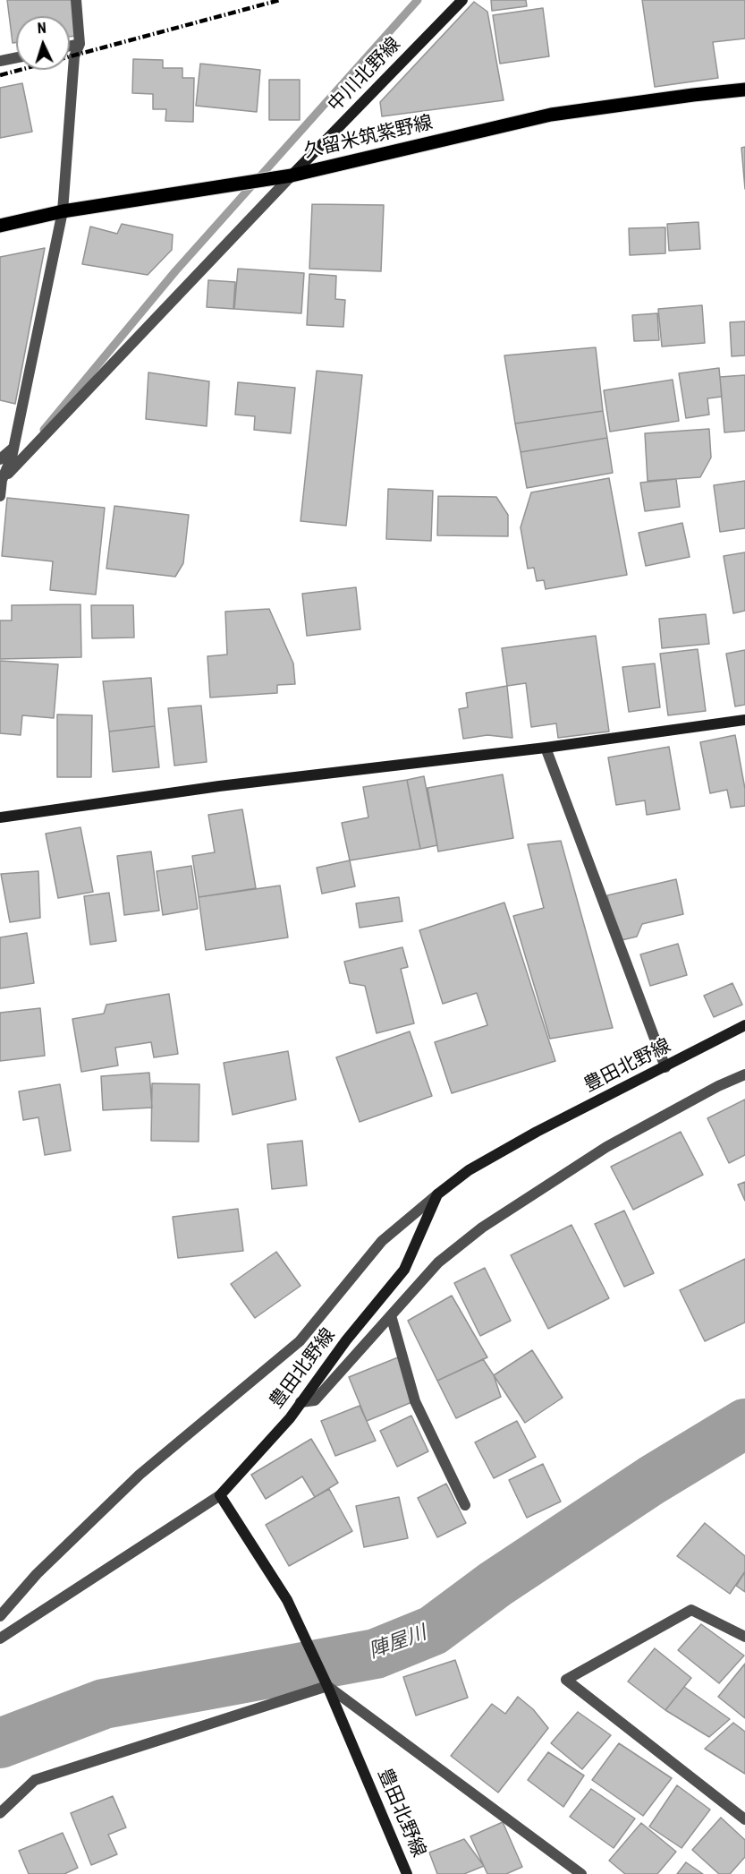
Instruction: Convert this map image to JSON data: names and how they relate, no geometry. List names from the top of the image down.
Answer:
{
  "streets": {
    "main road": ["中川北野線", "久留米筑紫野線", "豊田北野線"]
  },
  "crossings": [
    ["中川北野線", "久留米筑紫野線"]
  ],
  "water": ["陣屋川"],
  "north": "top"
}
